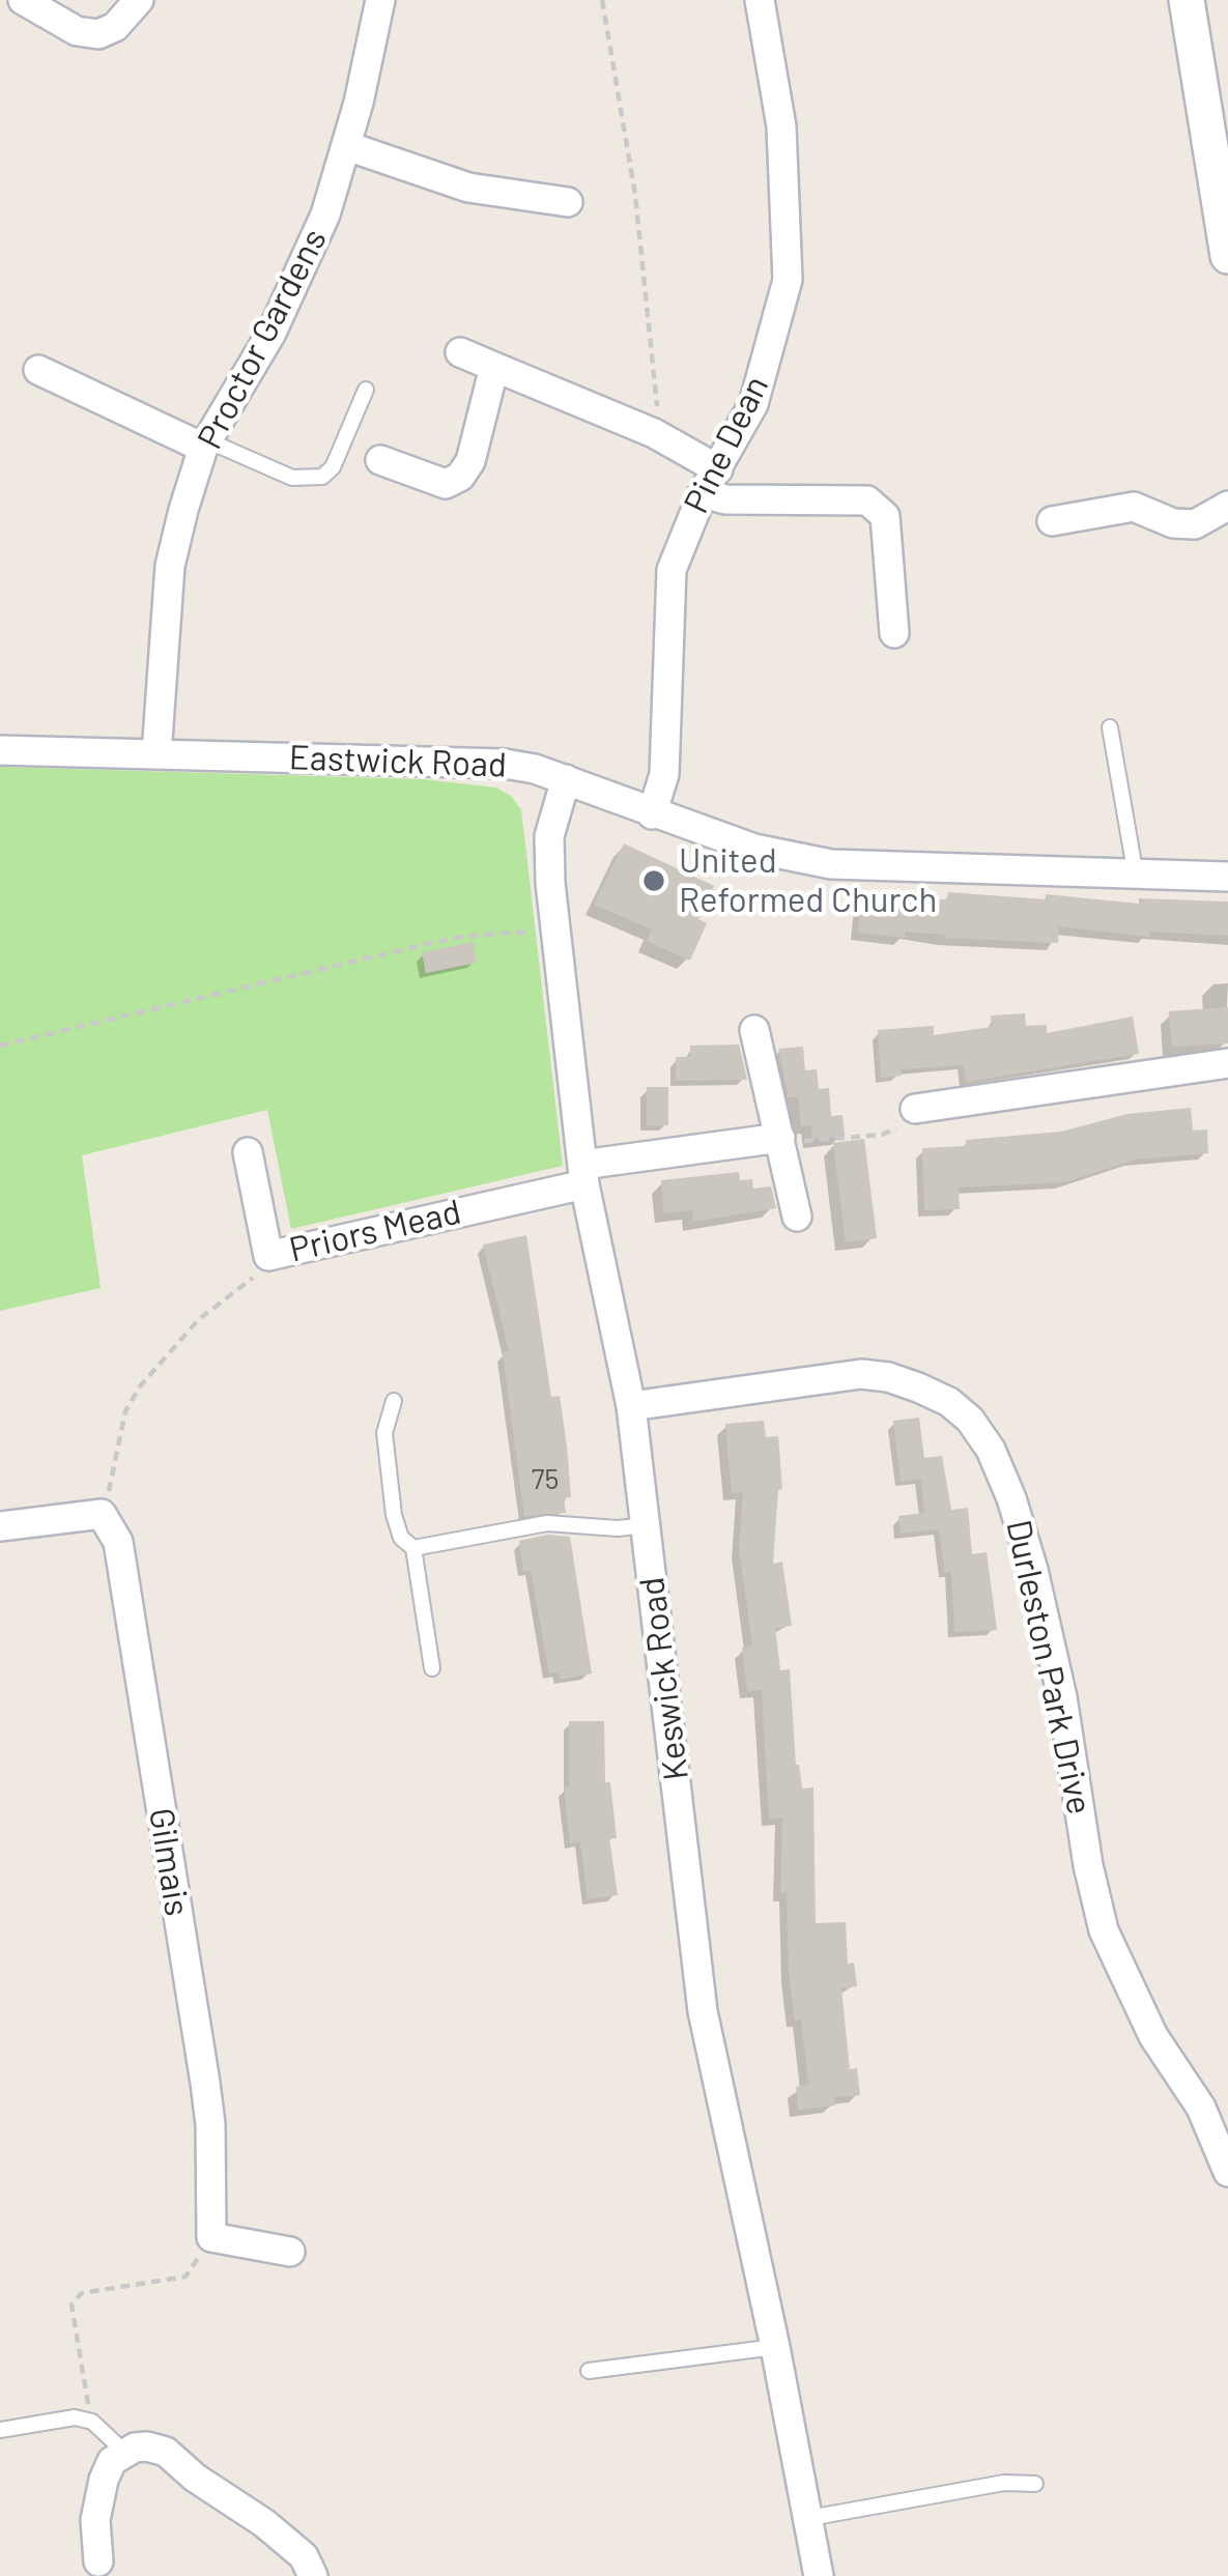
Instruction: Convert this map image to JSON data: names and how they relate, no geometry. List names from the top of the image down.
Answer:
{
  "streets": {
    "street": [
      "Proctor Gardens",
      "Pine Dean",
      "Eastwick Road",
      "Priors Mead",
      "Durleston Park Drive",
      "Keswick Road",
      "Gilmais"
    ]
  },
  "crossings": [
    ["Proctor Gardens", "Eastwick Road"],
    ["Pine Dean", "Eastwick Road"],
    ["Eastwick Road", "Keswick Road"],
    ["Priors Mead", "Keswick Road"],
    ["Durleston Park Drive", "Keswick Road"]
  ],
  "places": ["United Reformed Church"],
  "house_numbers": ["75"]
}
